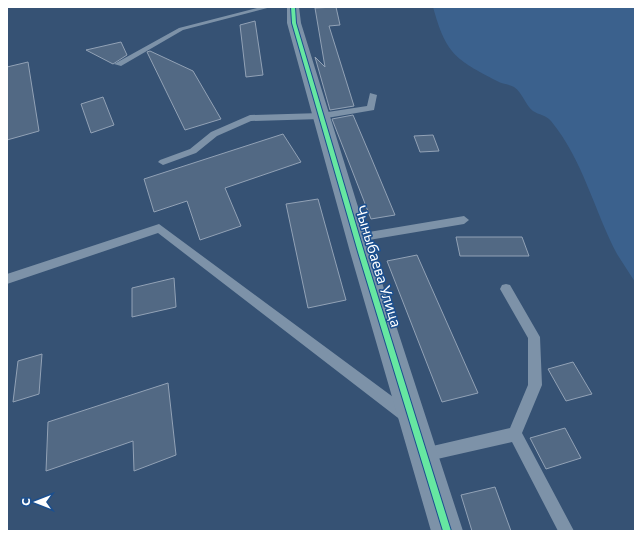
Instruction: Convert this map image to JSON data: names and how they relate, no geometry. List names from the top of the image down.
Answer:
{
  "streets": {
    "street": ["Чыныбаева Улица"]
  },
  "north": "left"
}
